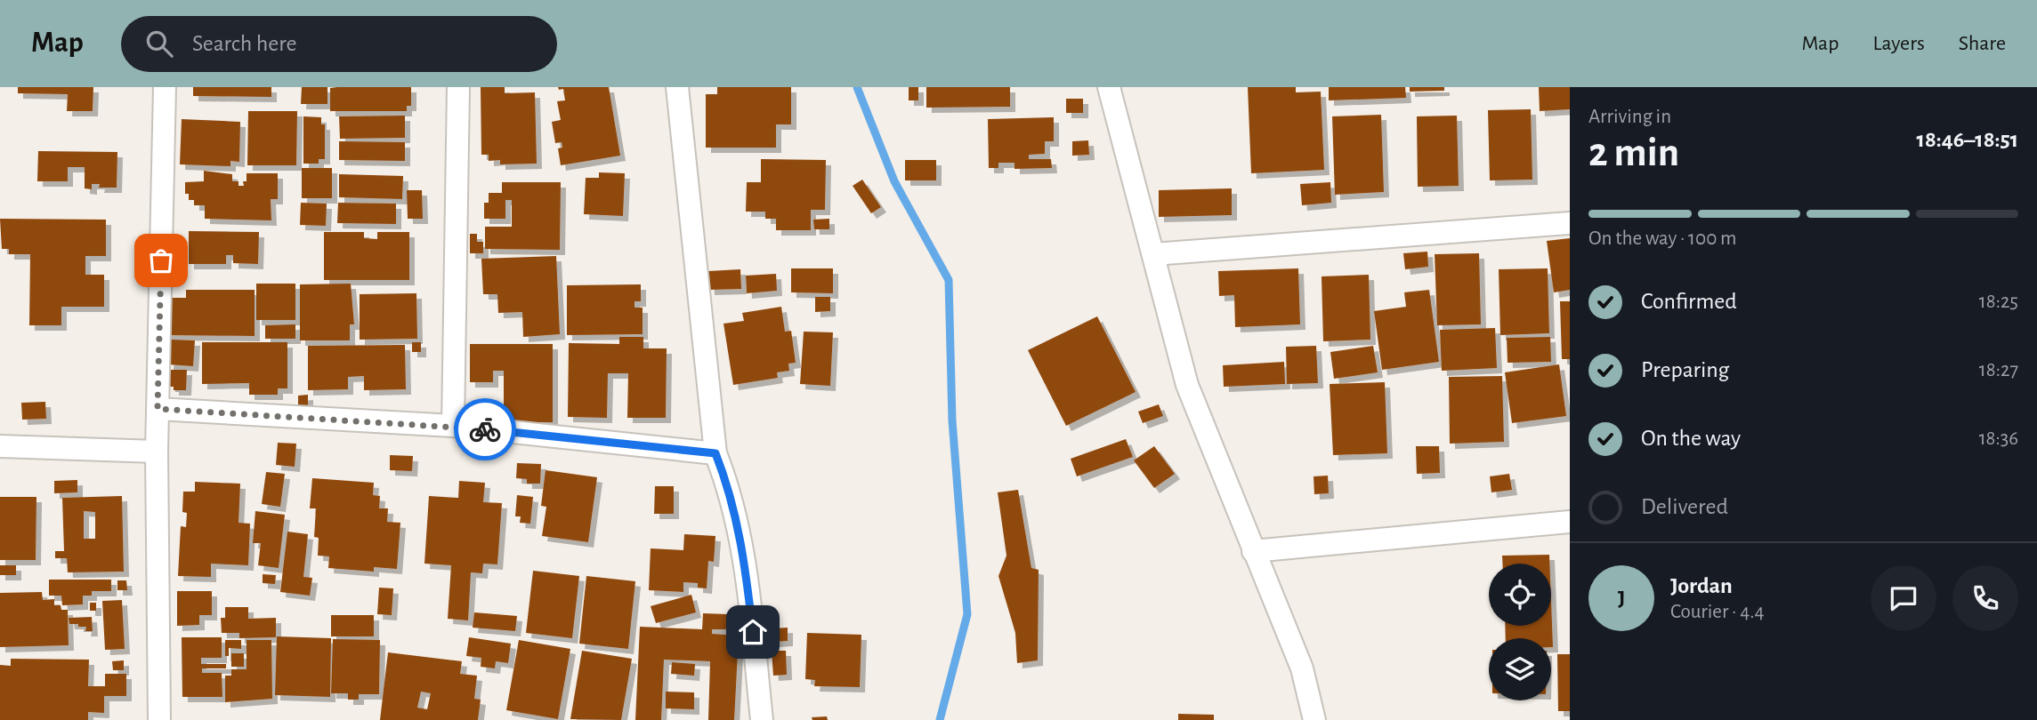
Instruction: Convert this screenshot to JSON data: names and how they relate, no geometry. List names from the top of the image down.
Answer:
{
  "page": {
    "header": "Map",
    "search": "Search here",
    "nav": ["Map", "Layers", "Share"],
    "heading": ["2 min", "Arriving in", "18:46–18:51"],
    "panel": ["Jordan", "Courier · 4.4"],
    "bar": "On the way · 100 m",
    "list": [
      ["Confirmed", "18:25"],
      ["Preparing", "18:27"],
      ["On the way", "18:36"],
      "Delivered"
    ],
    "round": "J"
  }
}
